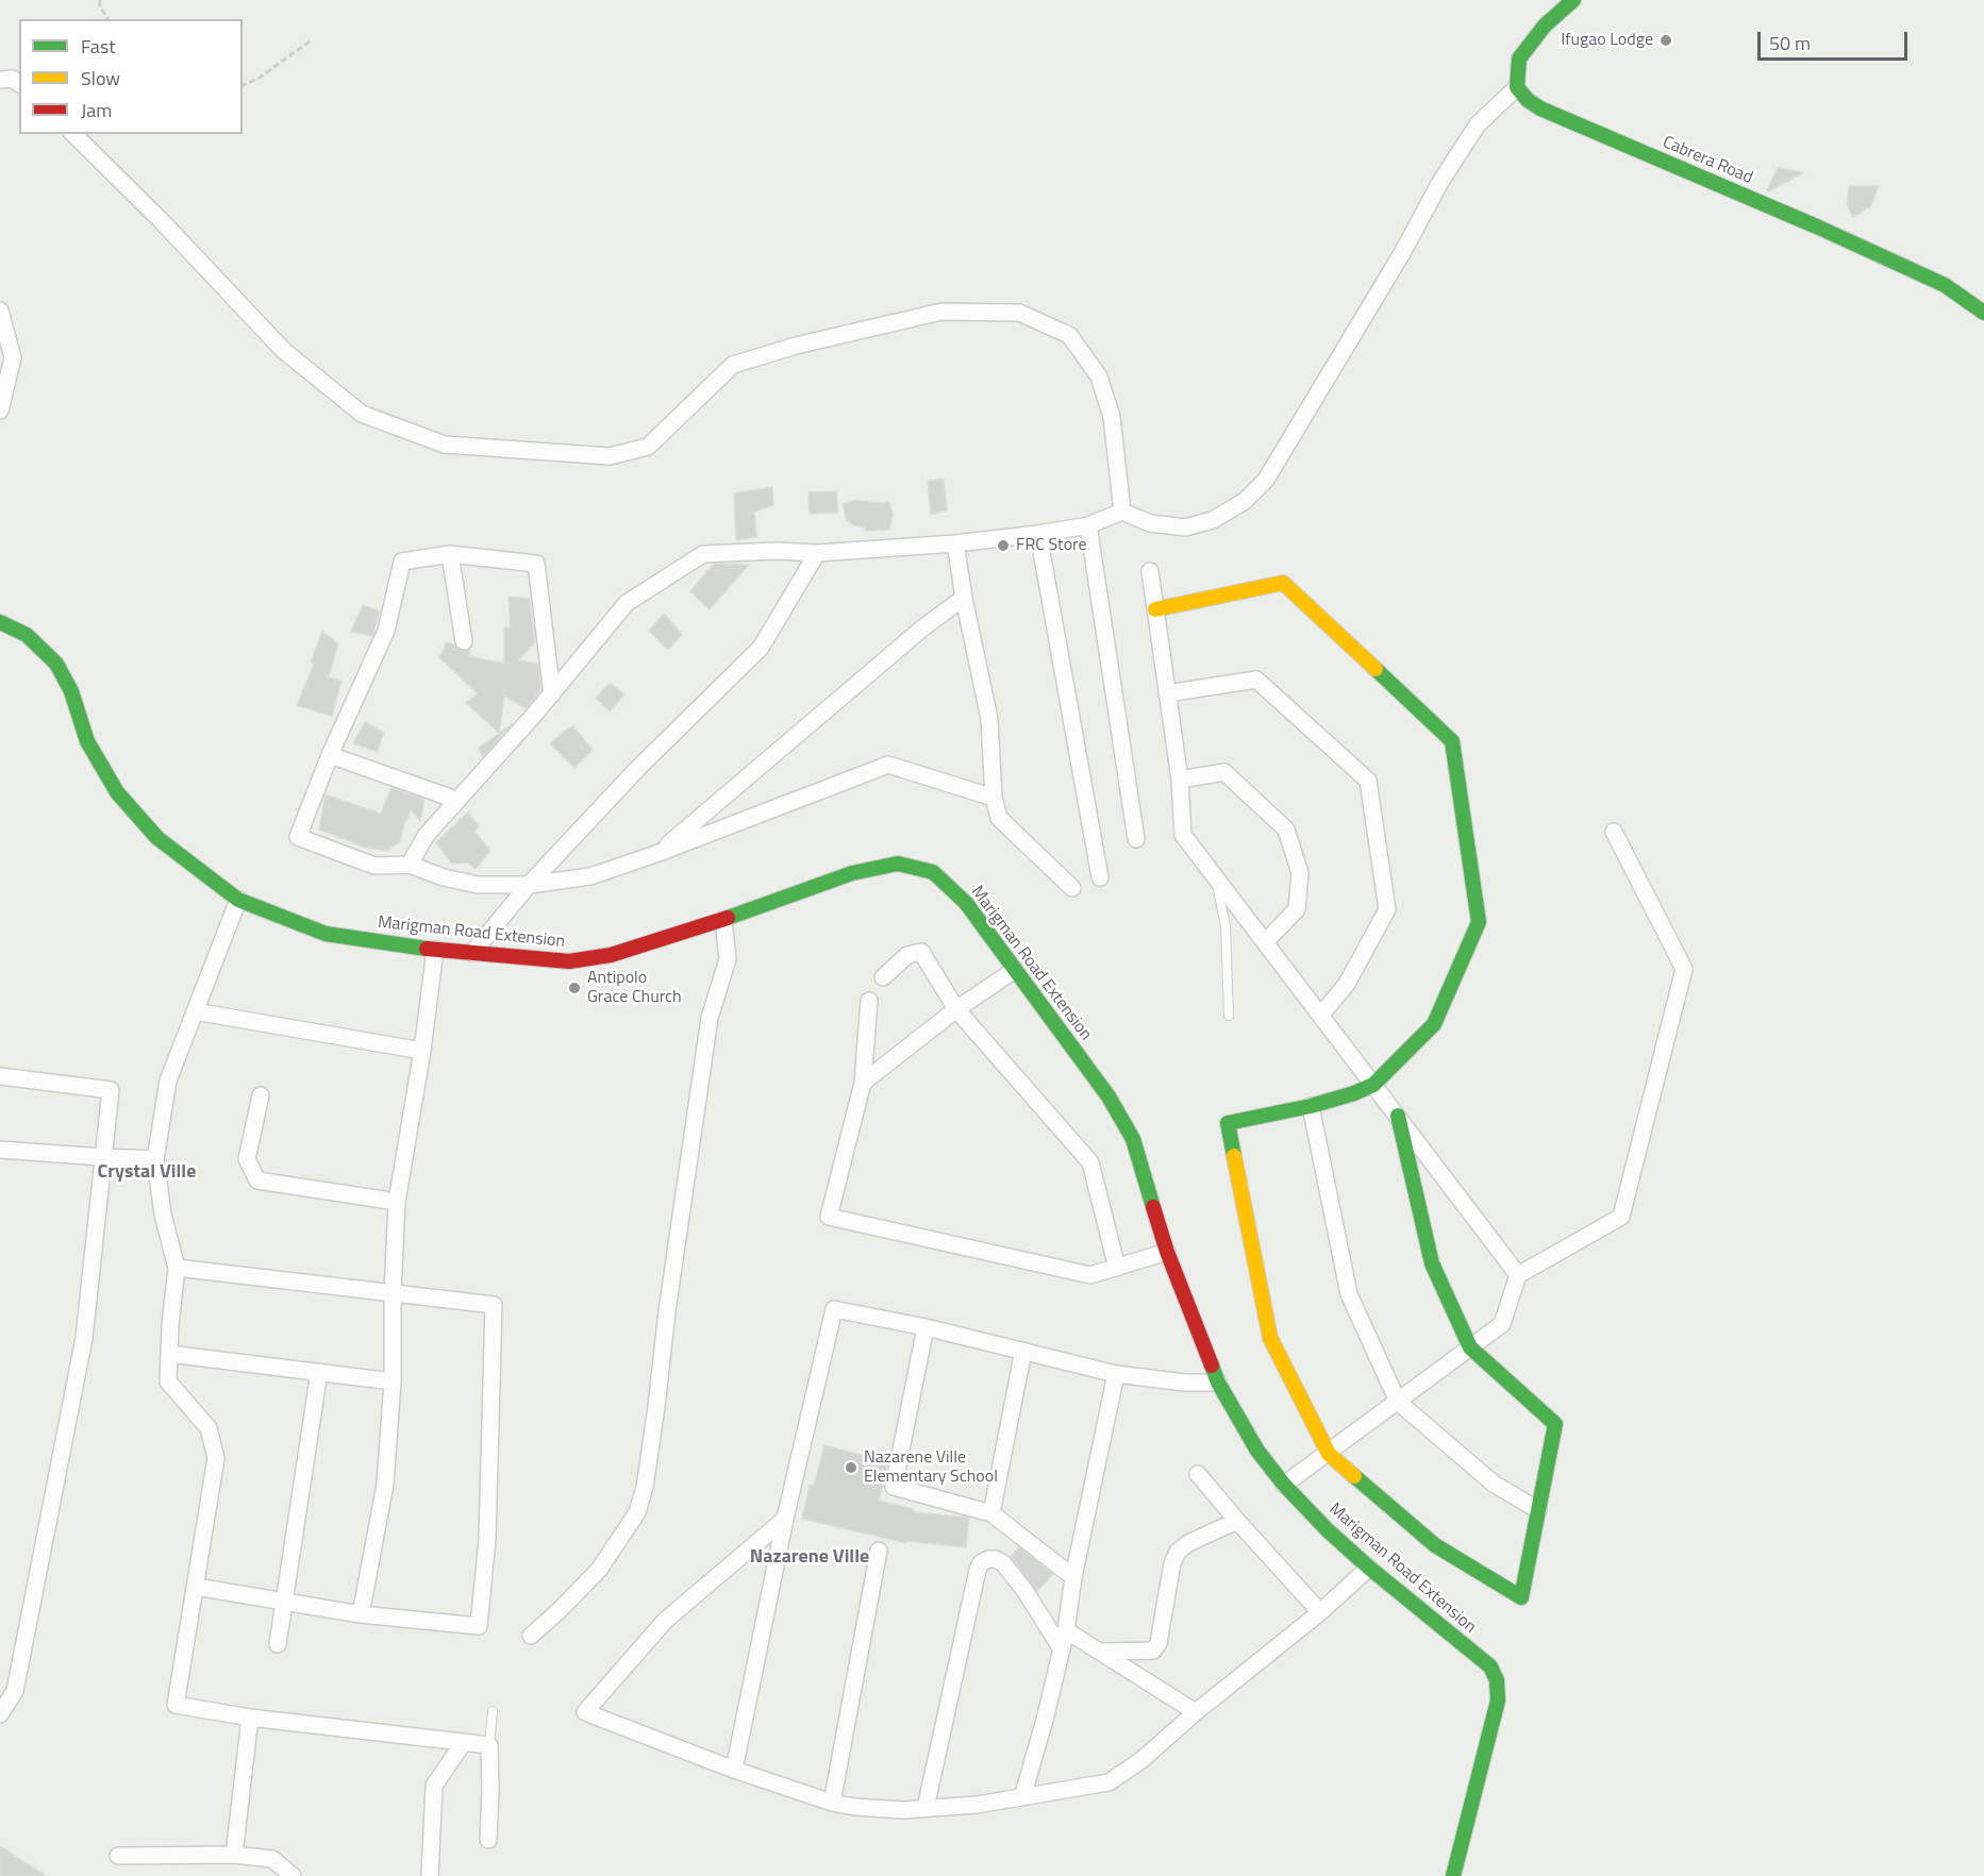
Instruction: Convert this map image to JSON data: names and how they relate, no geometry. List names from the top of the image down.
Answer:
{
  "streets": {
    "street": ["Cabrera Road", "Marigman Road Extension"]
  },
  "districts": ["Crystal Ville", "Nazarene Ville"],
  "places": [
    "Ifugao Lodge",
    "FRC Store",
    "Antipolo Grace Church",
    "Nazarene Ville Elementary School"
  ],
  "legend": ["Fast", "Slow", "Jam"],
  "scale_bar": "50 m"
}
